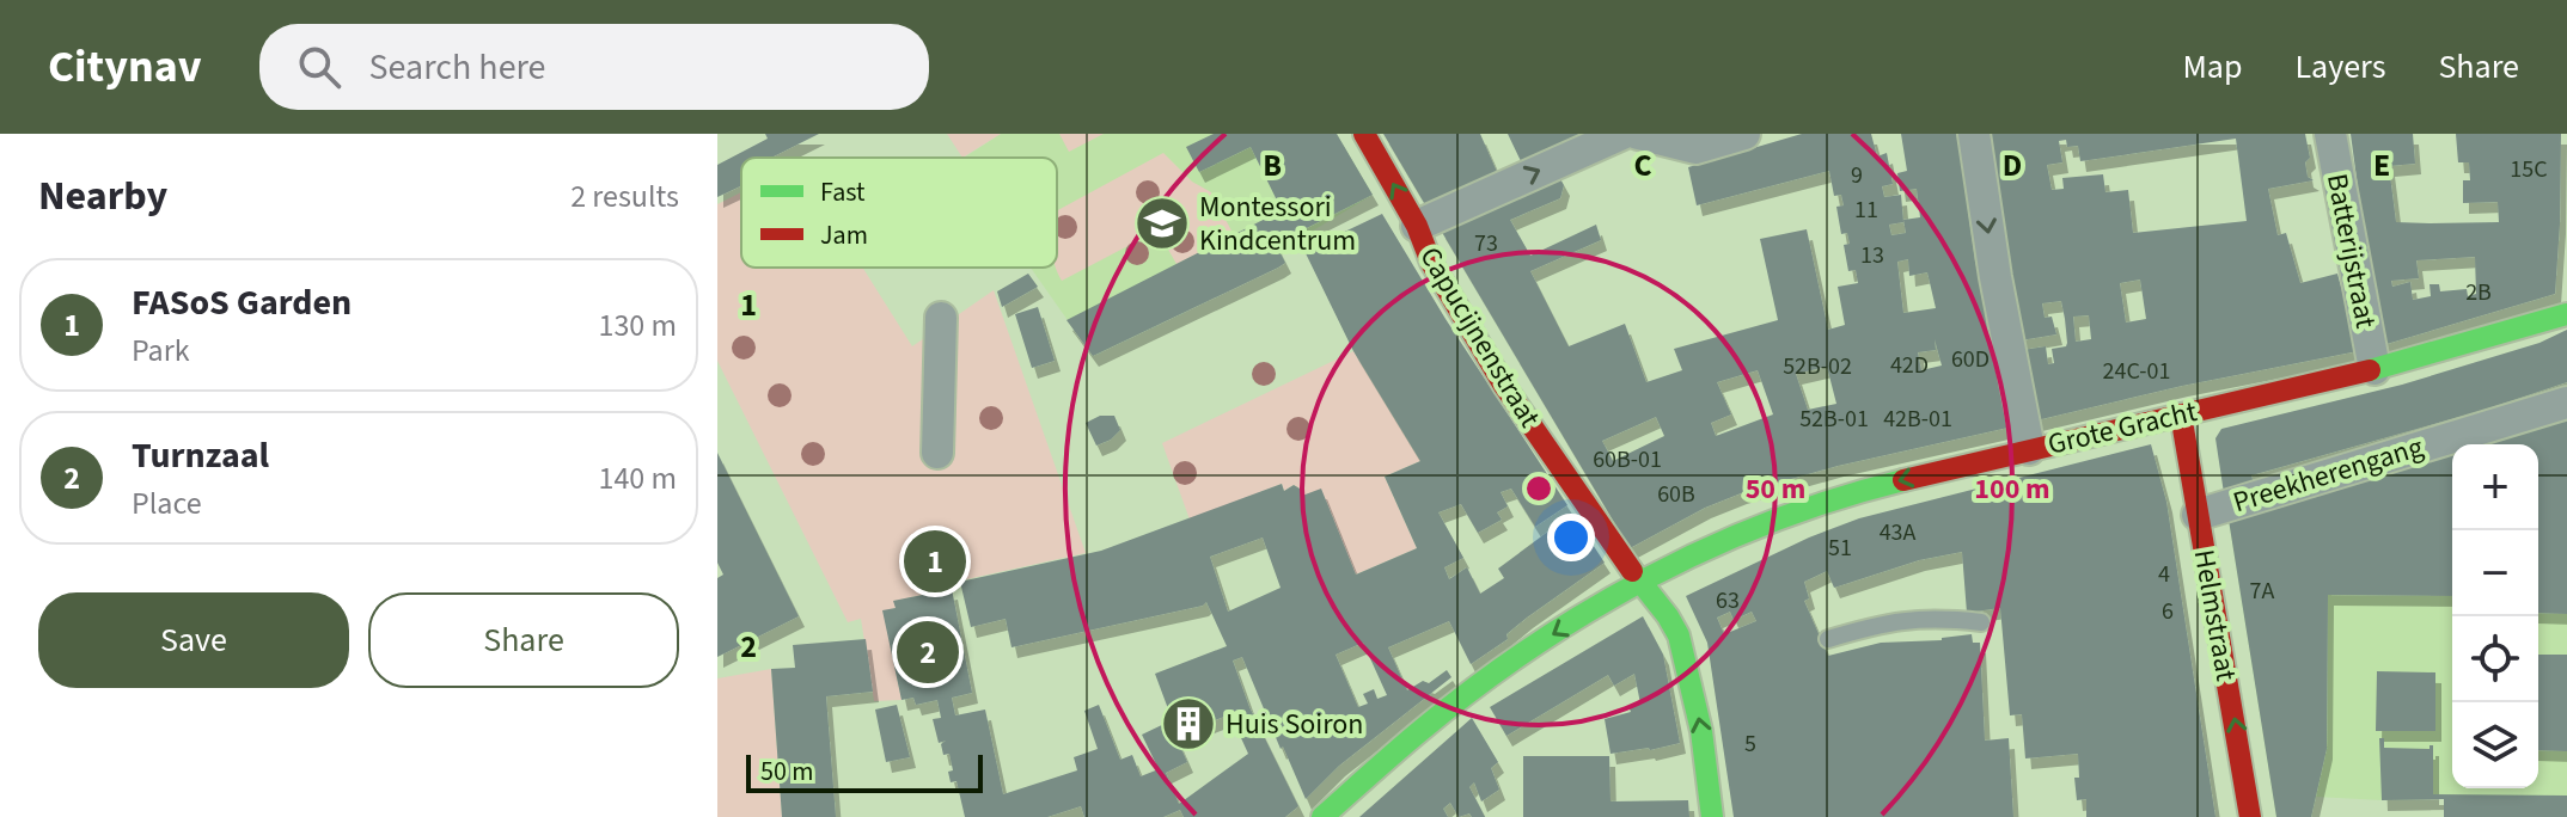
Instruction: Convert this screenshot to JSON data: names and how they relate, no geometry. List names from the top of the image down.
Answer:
{
  "streets": {
    "street": [
      "Batterijstraat",
      "Capucijnenstraat",
      "Grote Gracht",
      "Preekherengang",
      "Helmstraat"
    ]
  },
  "crossings": [
    ["Batterijstraat", "Grote Gracht"],
    ["Capucijnenstraat", "Grote Gracht"],
    ["Grote Gracht", "Helmstraat"],
    ["Preekherengang", "Helmstraat"]
  ],
  "one_way": ["Capucijnenstraat", "Grote Gracht", "Helmstraat"],
  "places": {
    "school or university": ["Montessori Kindcentrum"],
    "building": ["Huis Soiron"]
  },
  "house_numbers": [
    "15C",
    "9",
    "11",
    "73",
    "13",
    "2B",
    "60D",
    "42D",
    "52B-02",
    "24C-01",
    "52B-01",
    "42B-01",
    "60B-01",
    "60B",
    "43A",
    "51",
    "4",
    "7A",
    "63",
    "6",
    "5"
  ],
  "legend": ["Fast", "Jam"],
  "scale_bar": "50 m",
  "page": {
    "header": "Citynav",
    "search": "Search here",
    "nav": ["Map", "Layers", "Share"],
    "heading": ["Nearby", "2 results"],
    "list": [
      {
        "mark": "1",
        "name": "FASoS Garden",
        "note": "Park",
        "value": "130 m"
      },
      {
        "mark": "2",
        "name": "Turnzaal",
        "note": "Place",
        "value": "140 m"
      }
    ],
    "map_buttons": ["+", "−"],
    "pins": ["1", "2"],
    "buttons": ["Save", "Share"],
    "scale": "50 m"
  },
  "grid": {
    "columns": [
      "B",
      "C",
      "D",
      "E"
    ],
    "rows": ["1", "2"]
  },
  "rings": ["50 m", "100 m"]
}
